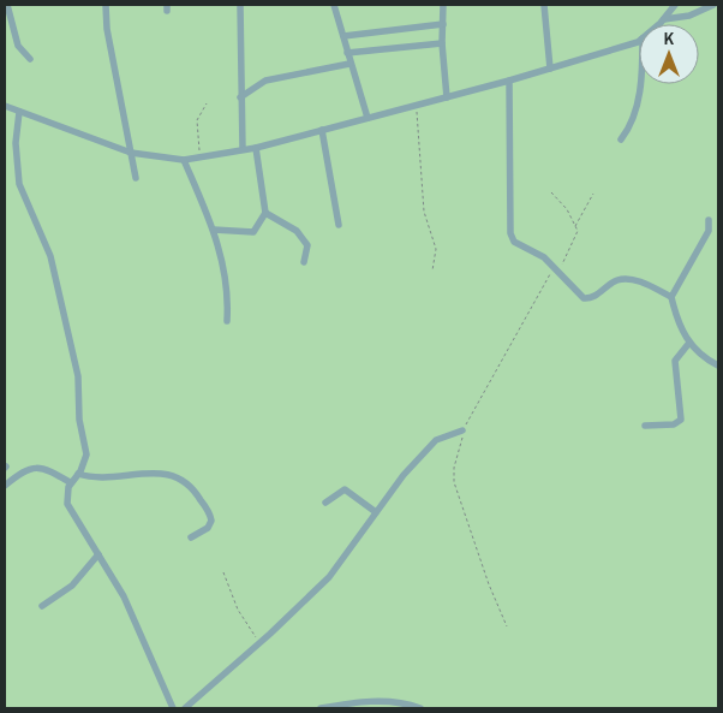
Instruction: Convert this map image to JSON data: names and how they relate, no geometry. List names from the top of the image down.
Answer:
{
  "north": "top"
}
